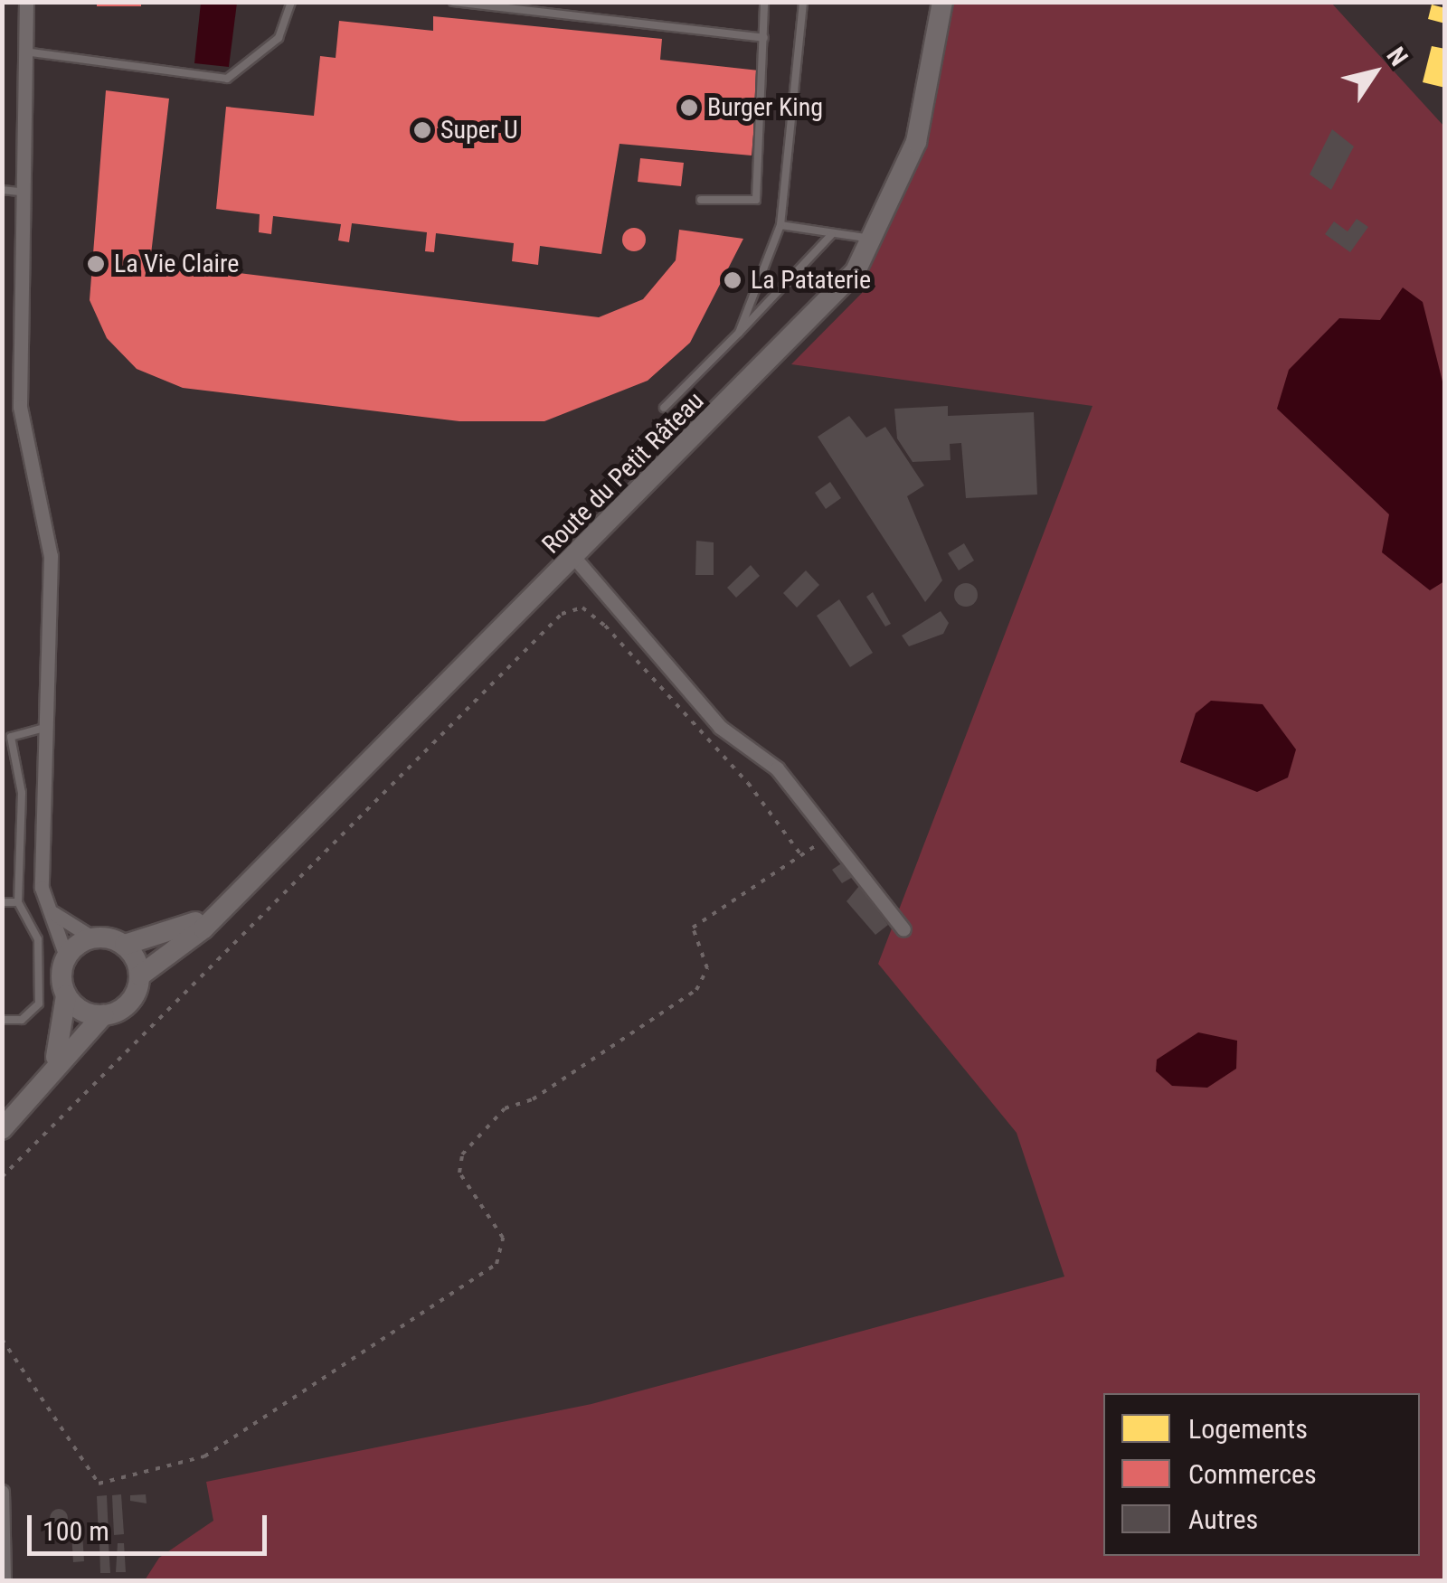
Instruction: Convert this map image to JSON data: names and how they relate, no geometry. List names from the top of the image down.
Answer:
{
  "streets": {
    "street": ["Route du Petit Râteau"]
  },
  "places": [
    "Burger King",
    "Super U",
    "La Vie Claire",
    "La Pataterie"
  ],
  "legend": ["Logements", "Commerces", "Autres"],
  "scale_bar": "100 m",
  "north": "top right"
}
